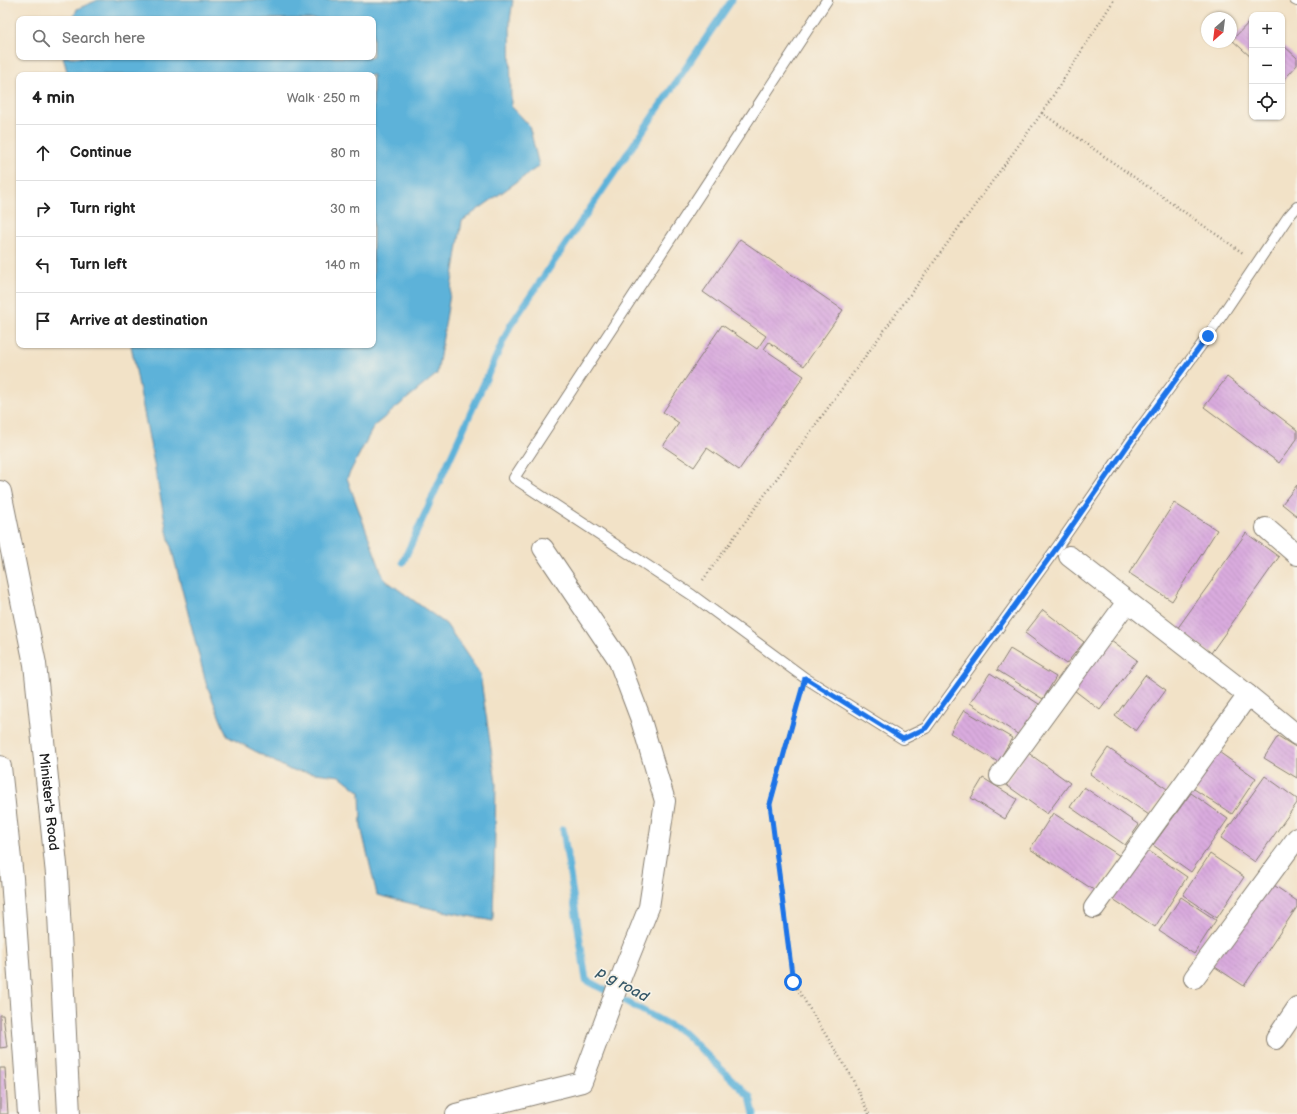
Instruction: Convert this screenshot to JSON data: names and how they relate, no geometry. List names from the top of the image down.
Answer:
{
  "streets": {
    "main road": ["Minister's Road"]
  },
  "water": ["p g road"],
  "north": "bottom left",
  "page": {
    "map_buttons": ["+", "−"],
    "search": "Search here",
    "heading": ["4 min", "Walk · 250 m"],
    "list": [
      ["Continue", "80 m"],
      ["Turn right", "30 m"],
      ["Turn left", "140 m"],
      "Arrive at destination"
    ]
  }
}
